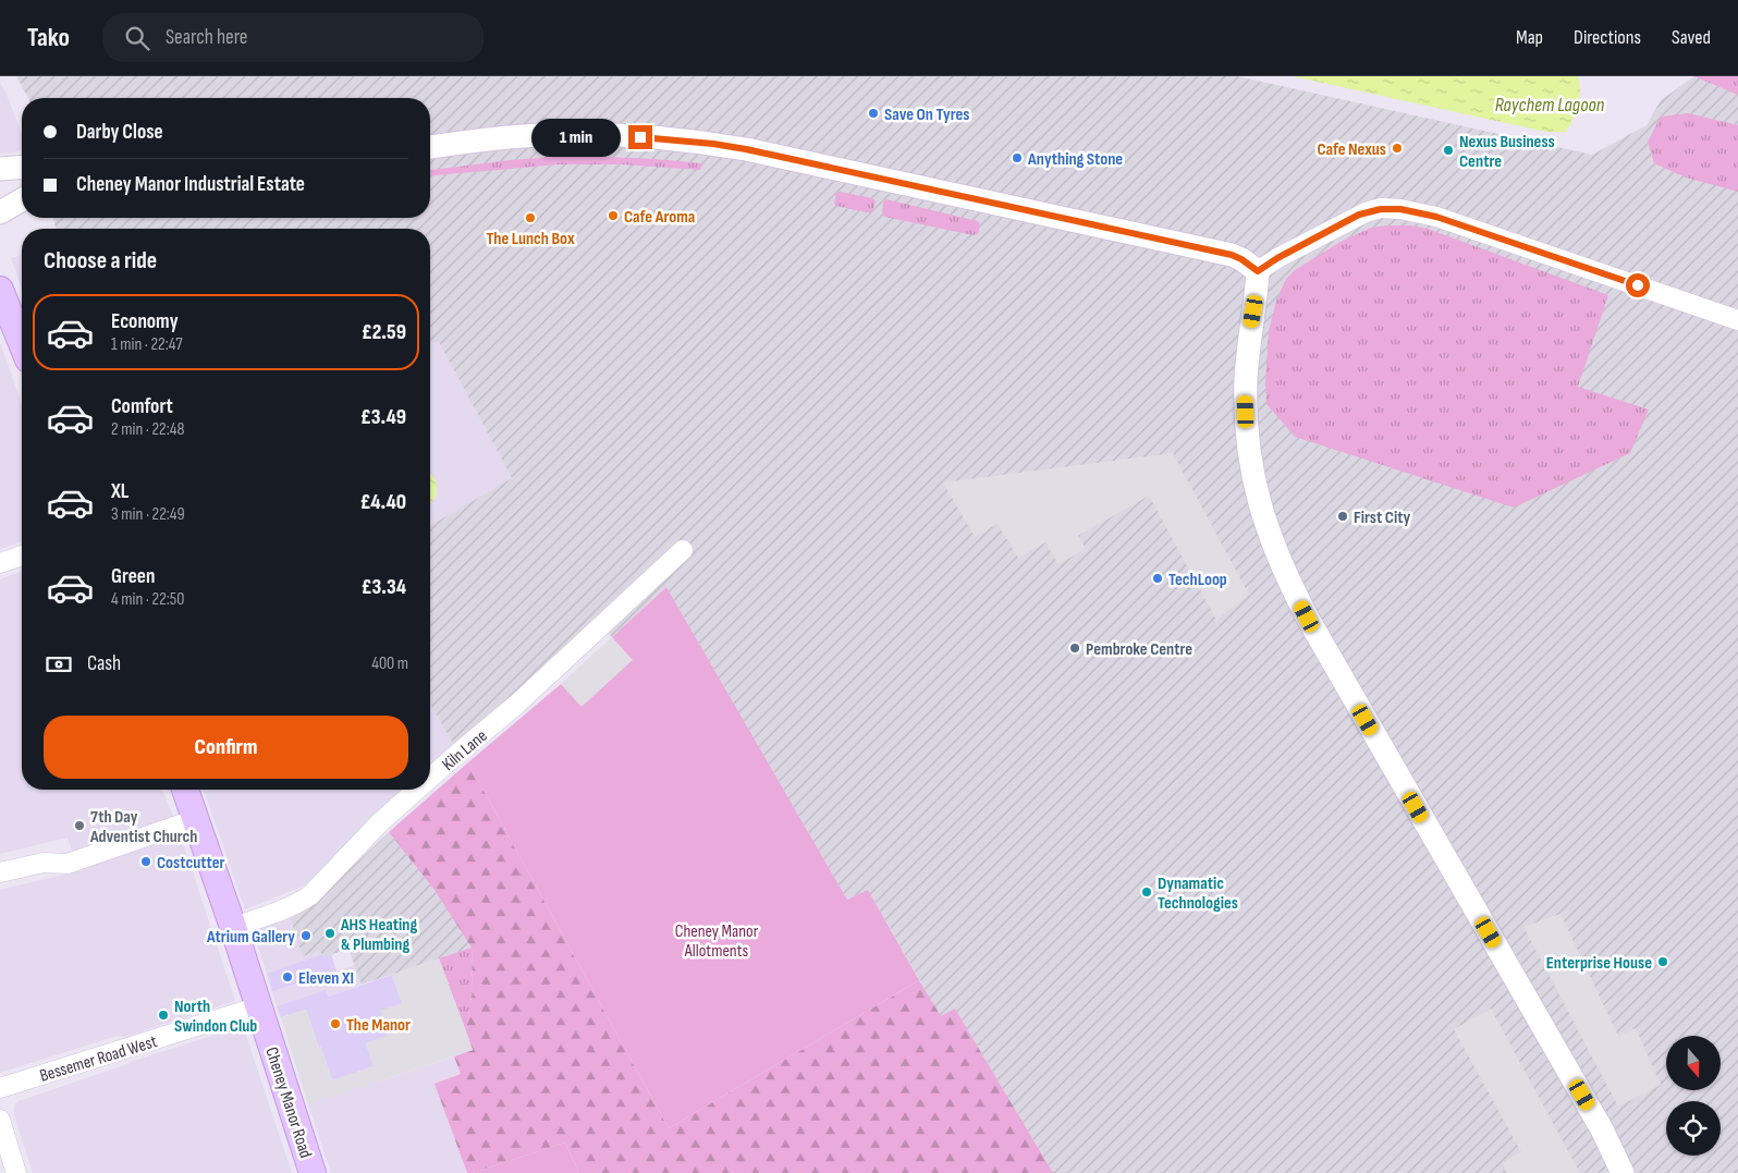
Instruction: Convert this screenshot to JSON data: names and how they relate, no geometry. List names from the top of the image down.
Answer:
{
  "streets": {
    "main road": ["Cheney Manor Road"],
    "street": ["Kiln Lane", "Bessemer Road West"]
  },
  "crossings": [
    ["Kiln Lane", "Cheney Manor Road"],
    ["Bessemer Road West", "Cheney Manor Road"]
  ],
  "water": ["Raychem Lagoon"],
  "parks": ["Cheney Manor Allotments"],
  "places": [
    "Save On Tyres",
    "Cafe Nexus",
    "Nexus Business Centre",
    "Anything Stone",
    "Cafe Aroma",
    "The Lunch Box",
    "First City",
    "TechLoop",
    "Pembroke Centre",
    "7th Day Adventist Church",
    "Costcutter",
    "Dynamatic Technologies",
    "AHS Heating & Plumbing",
    "Atrium Gallery",
    "Enterprise House",
    "Eleven XI",
    "North Swindon Club",
    "The Manor"
  ],
  "north": "bottom",
  "page": {
    "header": "Tako",
    "search": "Search here",
    "nav": ["Map", "Directions", "Saved"],
    "banner": ["Darby Close", "Cheney Manor Industrial Estate"],
    "bubble": "1 min",
    "heading": "Choose a ride",
    "list": [
      {
        "name": "Economy",
        "note": "1 min · 22:47",
        "value": "£2.59"
      },
      {
        "name": "Comfort",
        "note": "2 min · 22:48",
        "value": "£3.49"
      },
      {
        "name": "XL",
        "note": "3 min · 22:49",
        "value": "£4.40"
      },
      {
        "name": "Green",
        "note": "4 min · 22:50",
        "value": "£3.34"
      }
    ],
    "pay": ["Cash", "400 m"],
    "buttons": "Confirm"
  }
}
